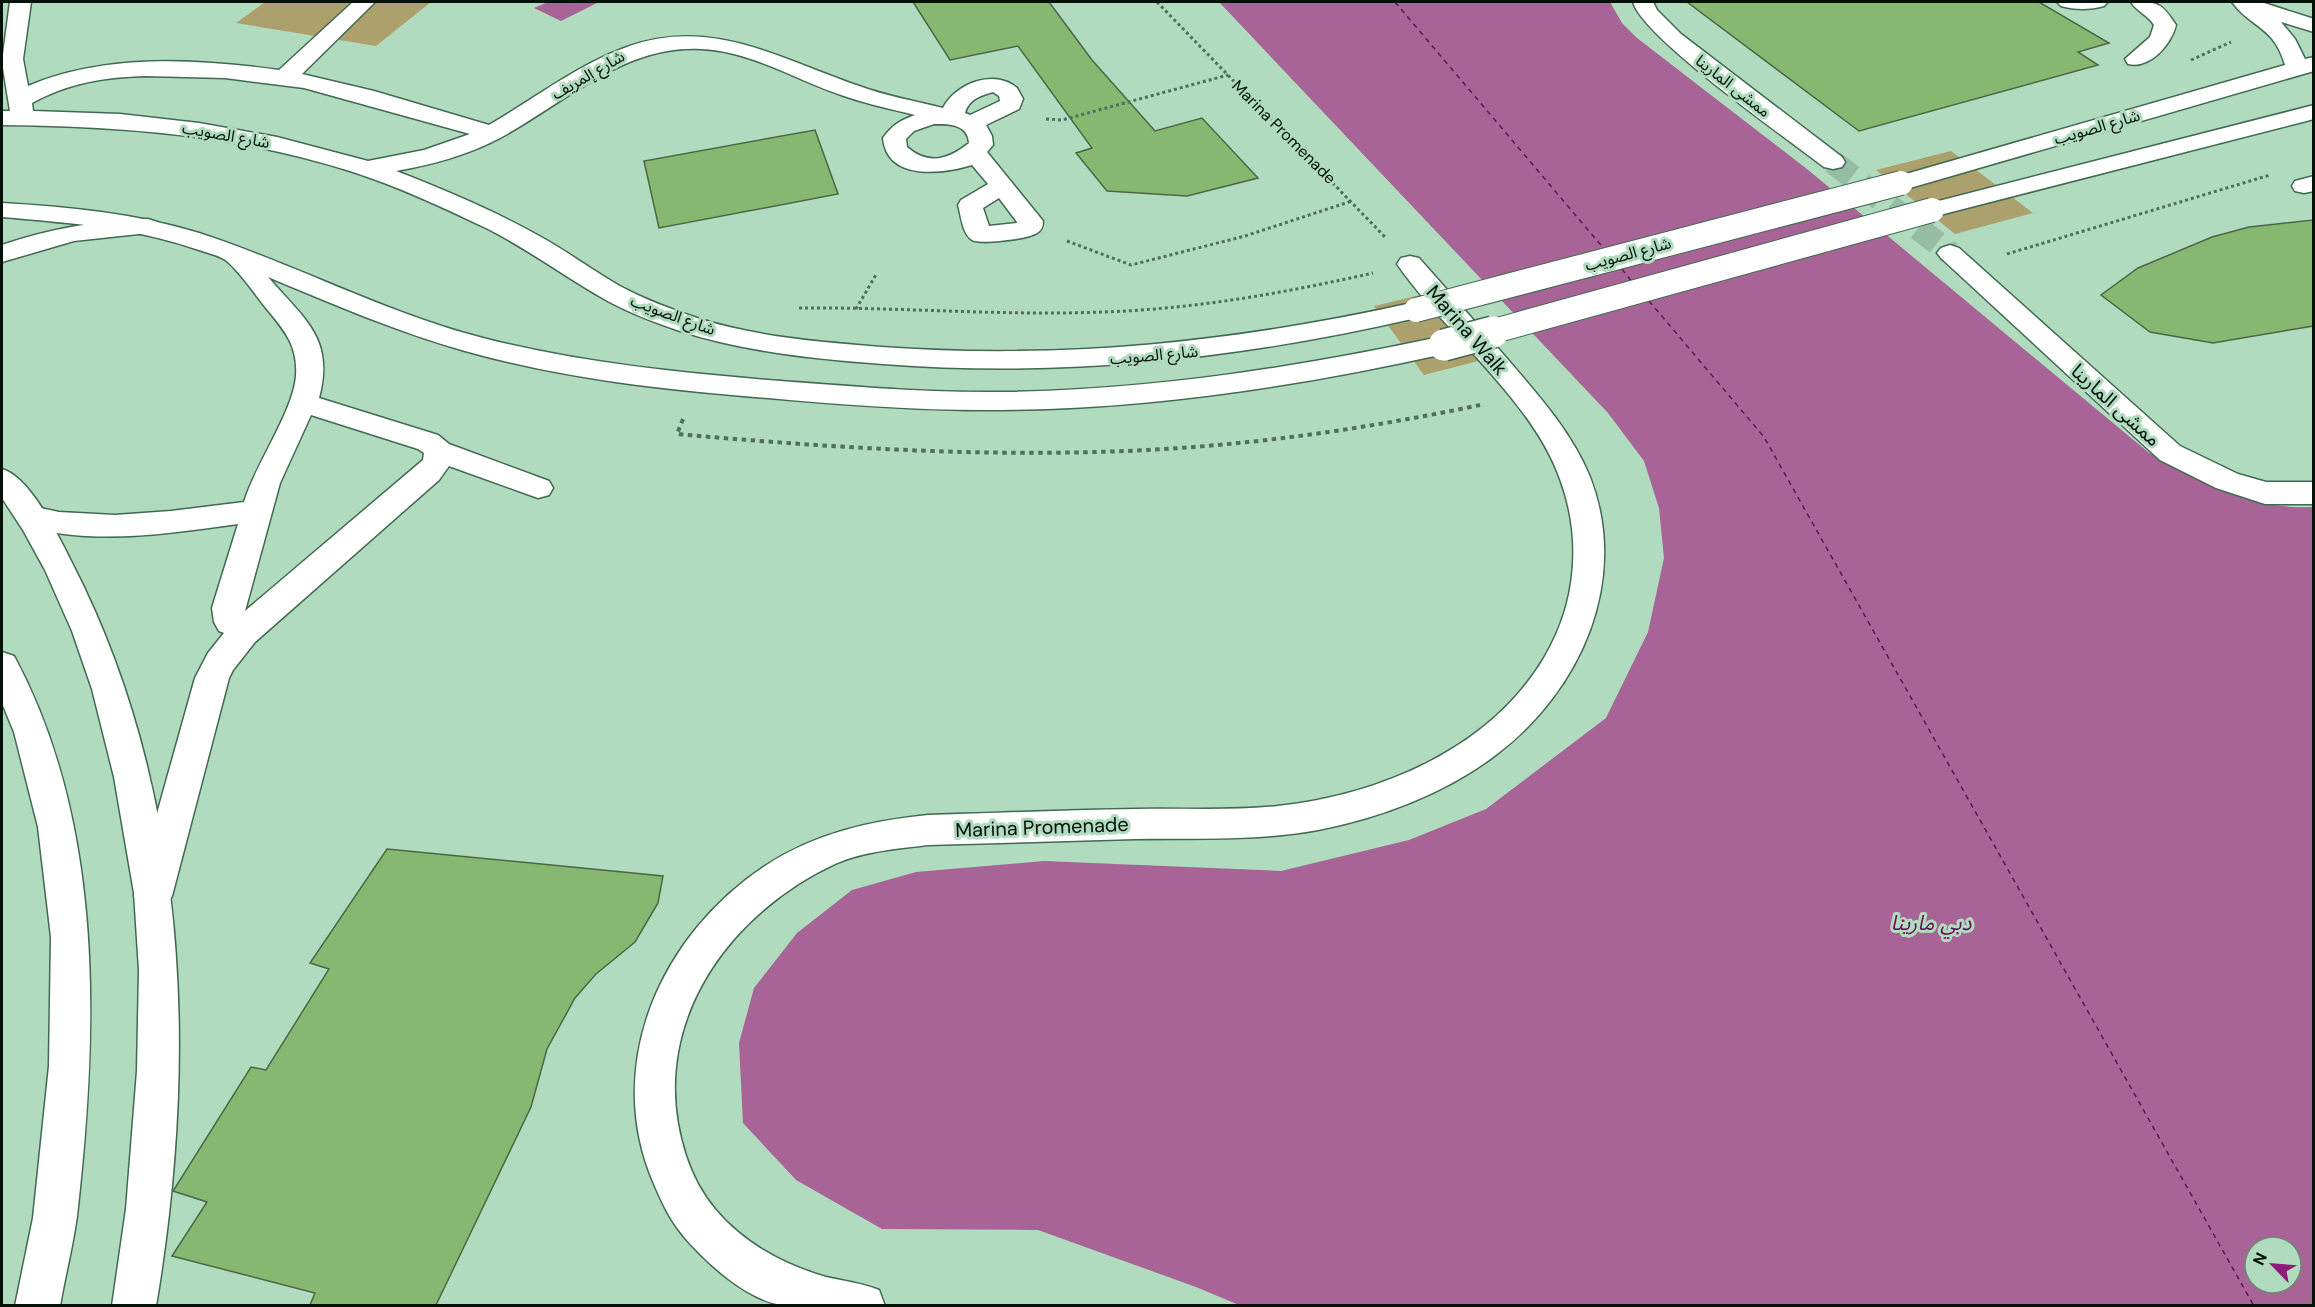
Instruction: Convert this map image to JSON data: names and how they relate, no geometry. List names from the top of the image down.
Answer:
{
  "streets": {
    "street": [
      "شارع إلمريف",
      "ممشى المارينا",
      "شارع الصويب",
      "Marina Promenade",
      "Marina Walk"
    ]
  },
  "crossings": [
    ["شارع إلمريف", "شارع الصويب"],
    ["Marina Promenade", "Marina Walk"]
  ],
  "water": ["دبي مارينا"],
  "north": "top left"
}
